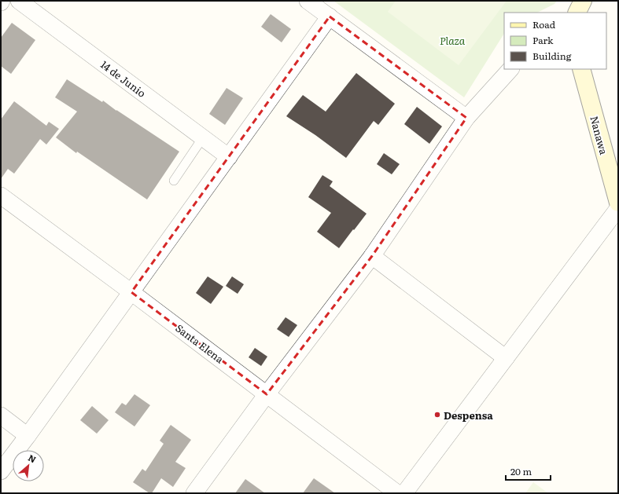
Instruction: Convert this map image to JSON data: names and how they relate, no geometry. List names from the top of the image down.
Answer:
{
  "streets": {
    "main road": ["Nanawa"],
    "street": ["14 de Junio", "Santa Elena"]
  },
  "parks": ["Plaza"],
  "places": ["Despensa"],
  "legend": ["Road", "Park", "Building"],
  "scale_bar": "20 m",
  "north": "top right"
}
